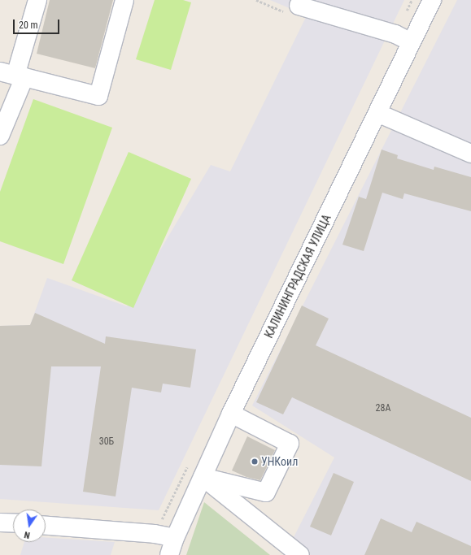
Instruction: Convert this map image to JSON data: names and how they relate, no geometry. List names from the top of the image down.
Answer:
{
  "streets": {
    "street": ["КАЛИНИНГРАДСКАЯ УЛИЦА"]
  },
  "places": ["УНКоил"],
  "house_numbers": ["28А", "30Б"],
  "scale_bar": "20 m",
  "north": "bottom"
}
